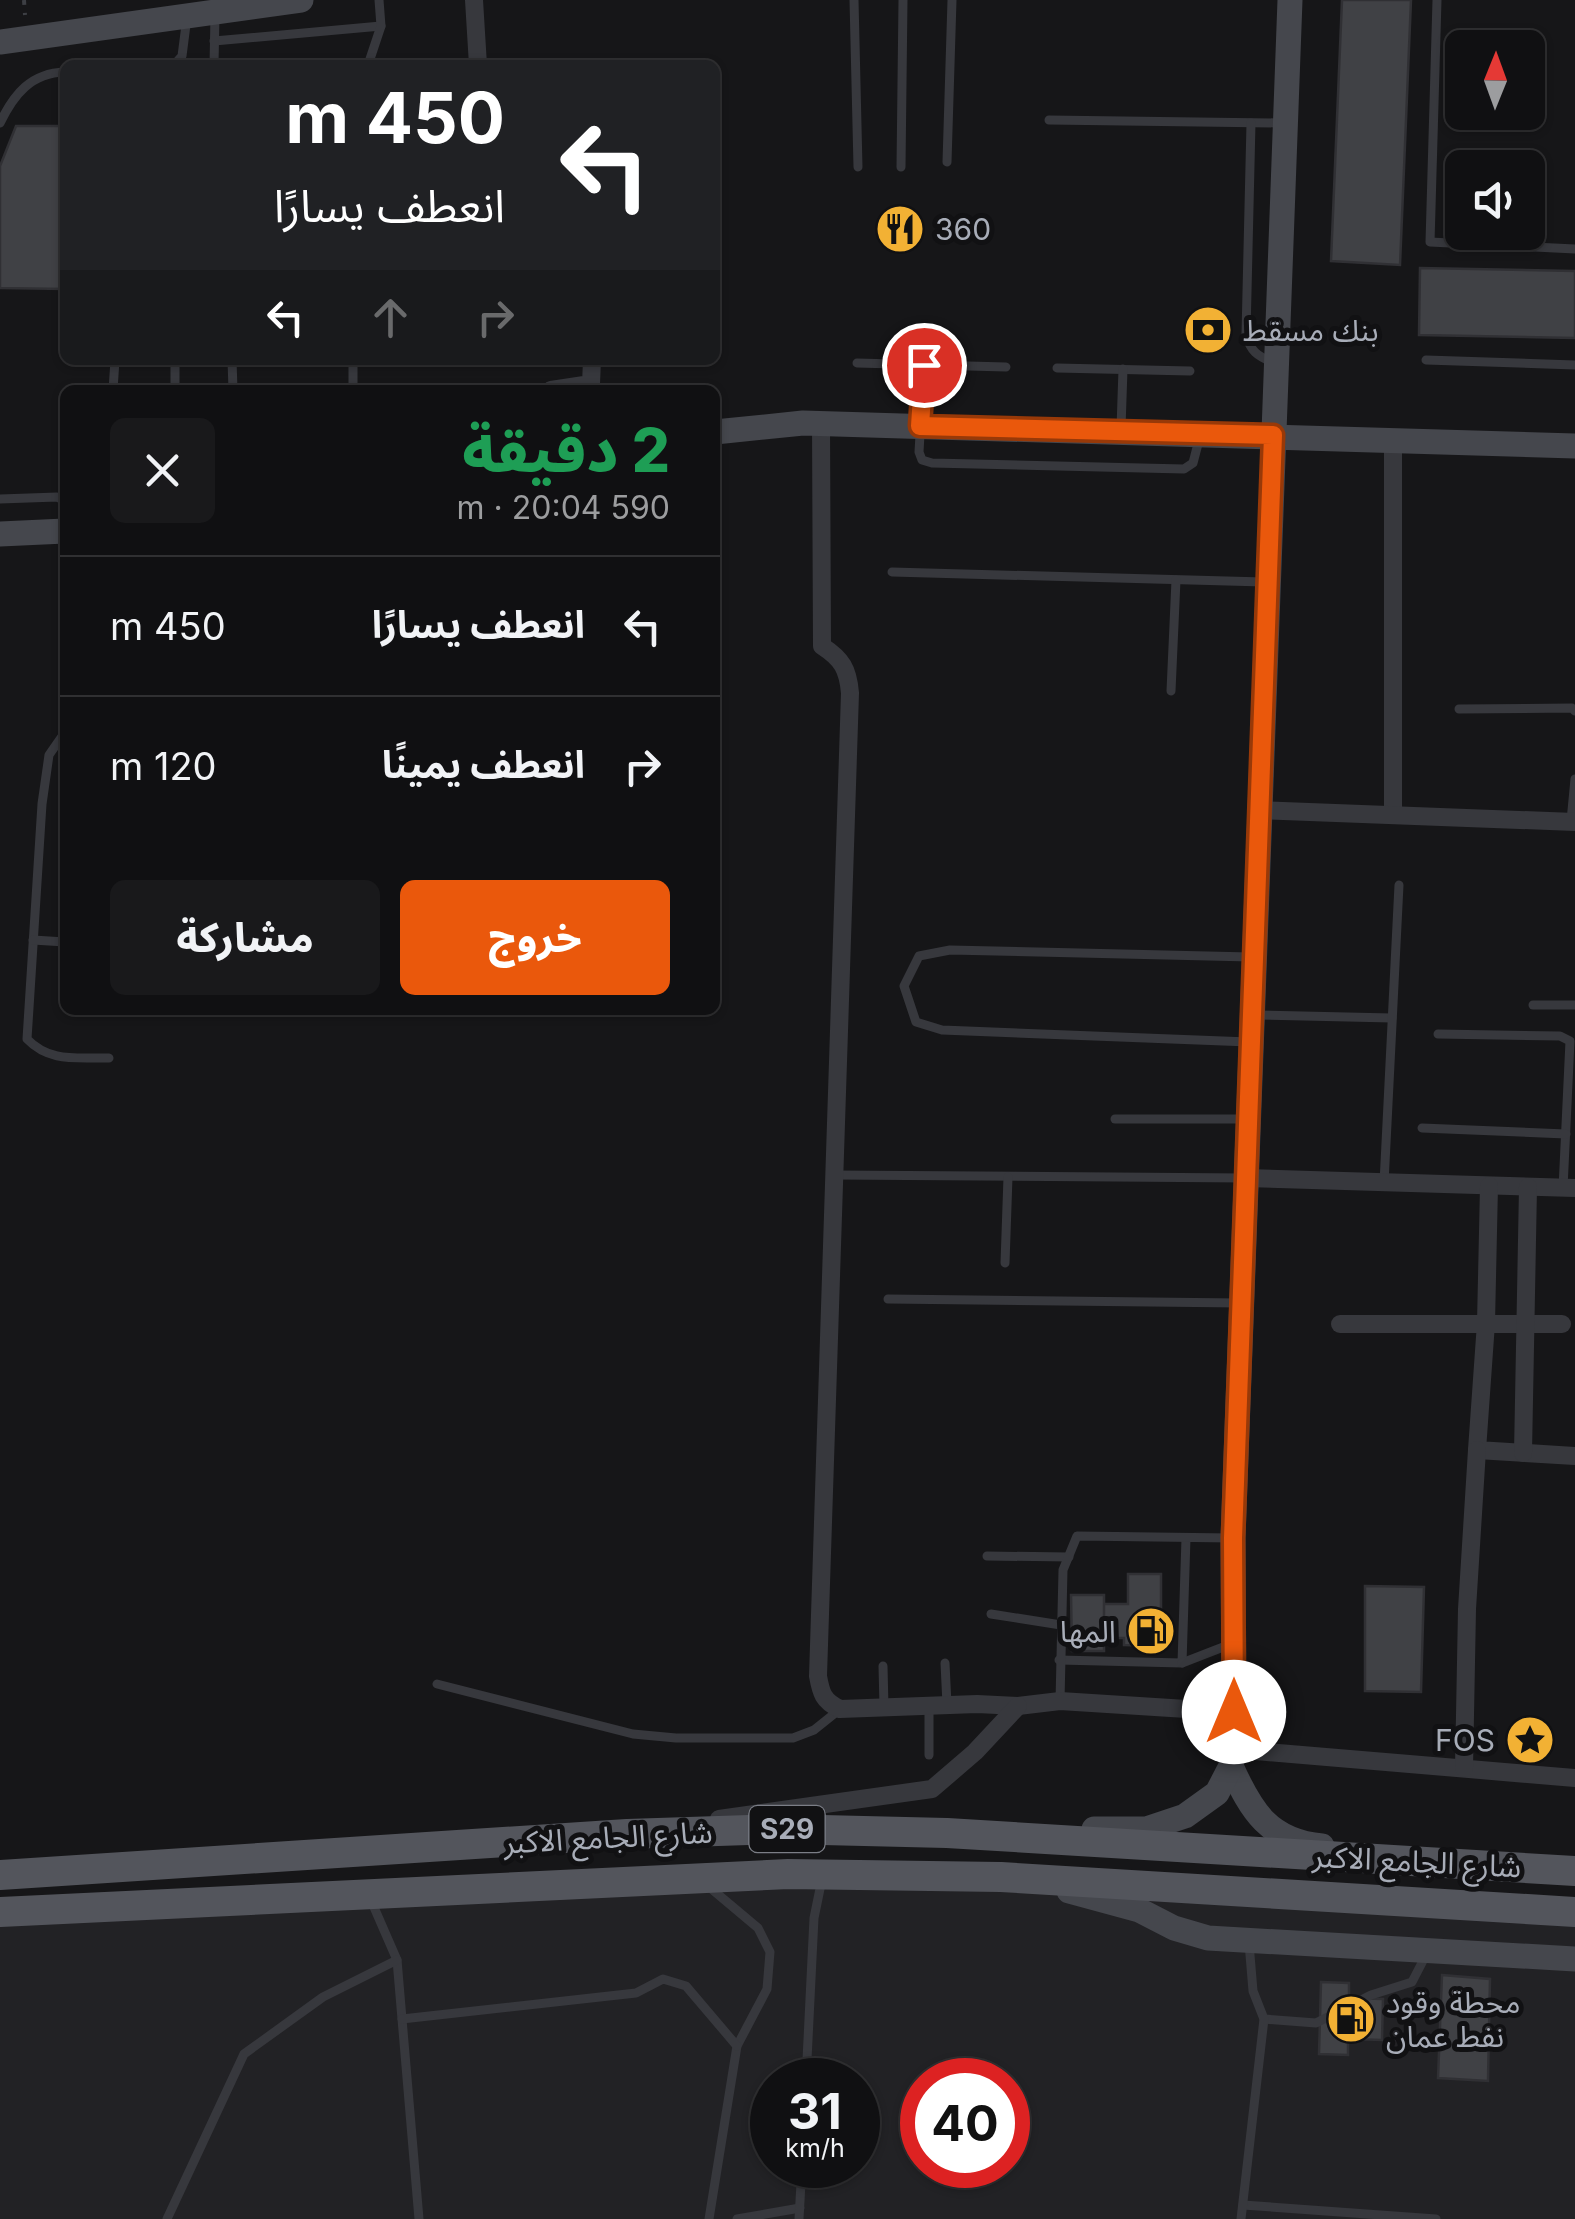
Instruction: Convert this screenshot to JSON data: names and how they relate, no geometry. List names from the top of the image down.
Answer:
{
  "streets": {
    "main road": ["S29", "شارع الجامع الاكبر"]
  },
  "places": {
    "restaurant": ["360"],
    "bank": ["بنك مسقط"],
    "fuel station": ["المه‍ا", "محطة وقود نفط عمان"],
    "place": ["FOS"]
  },
  "north": "top",
  "page": {
    "turn": ["450 m", "انعطف يسارًا"],
    "heading": ["2 دقيقة", "590 m · 20:04"],
    "list": [
      {
        "name": "انعطف يسارًا",
        "value": "450 m"
      },
      {
        "name": "انعطف يمينًا",
        "value": "120 m"
      }
    ],
    "buttons": ["خروج", "مشاركة"],
    "speed": "31 km/h",
    "limit": "40"
  }
}
